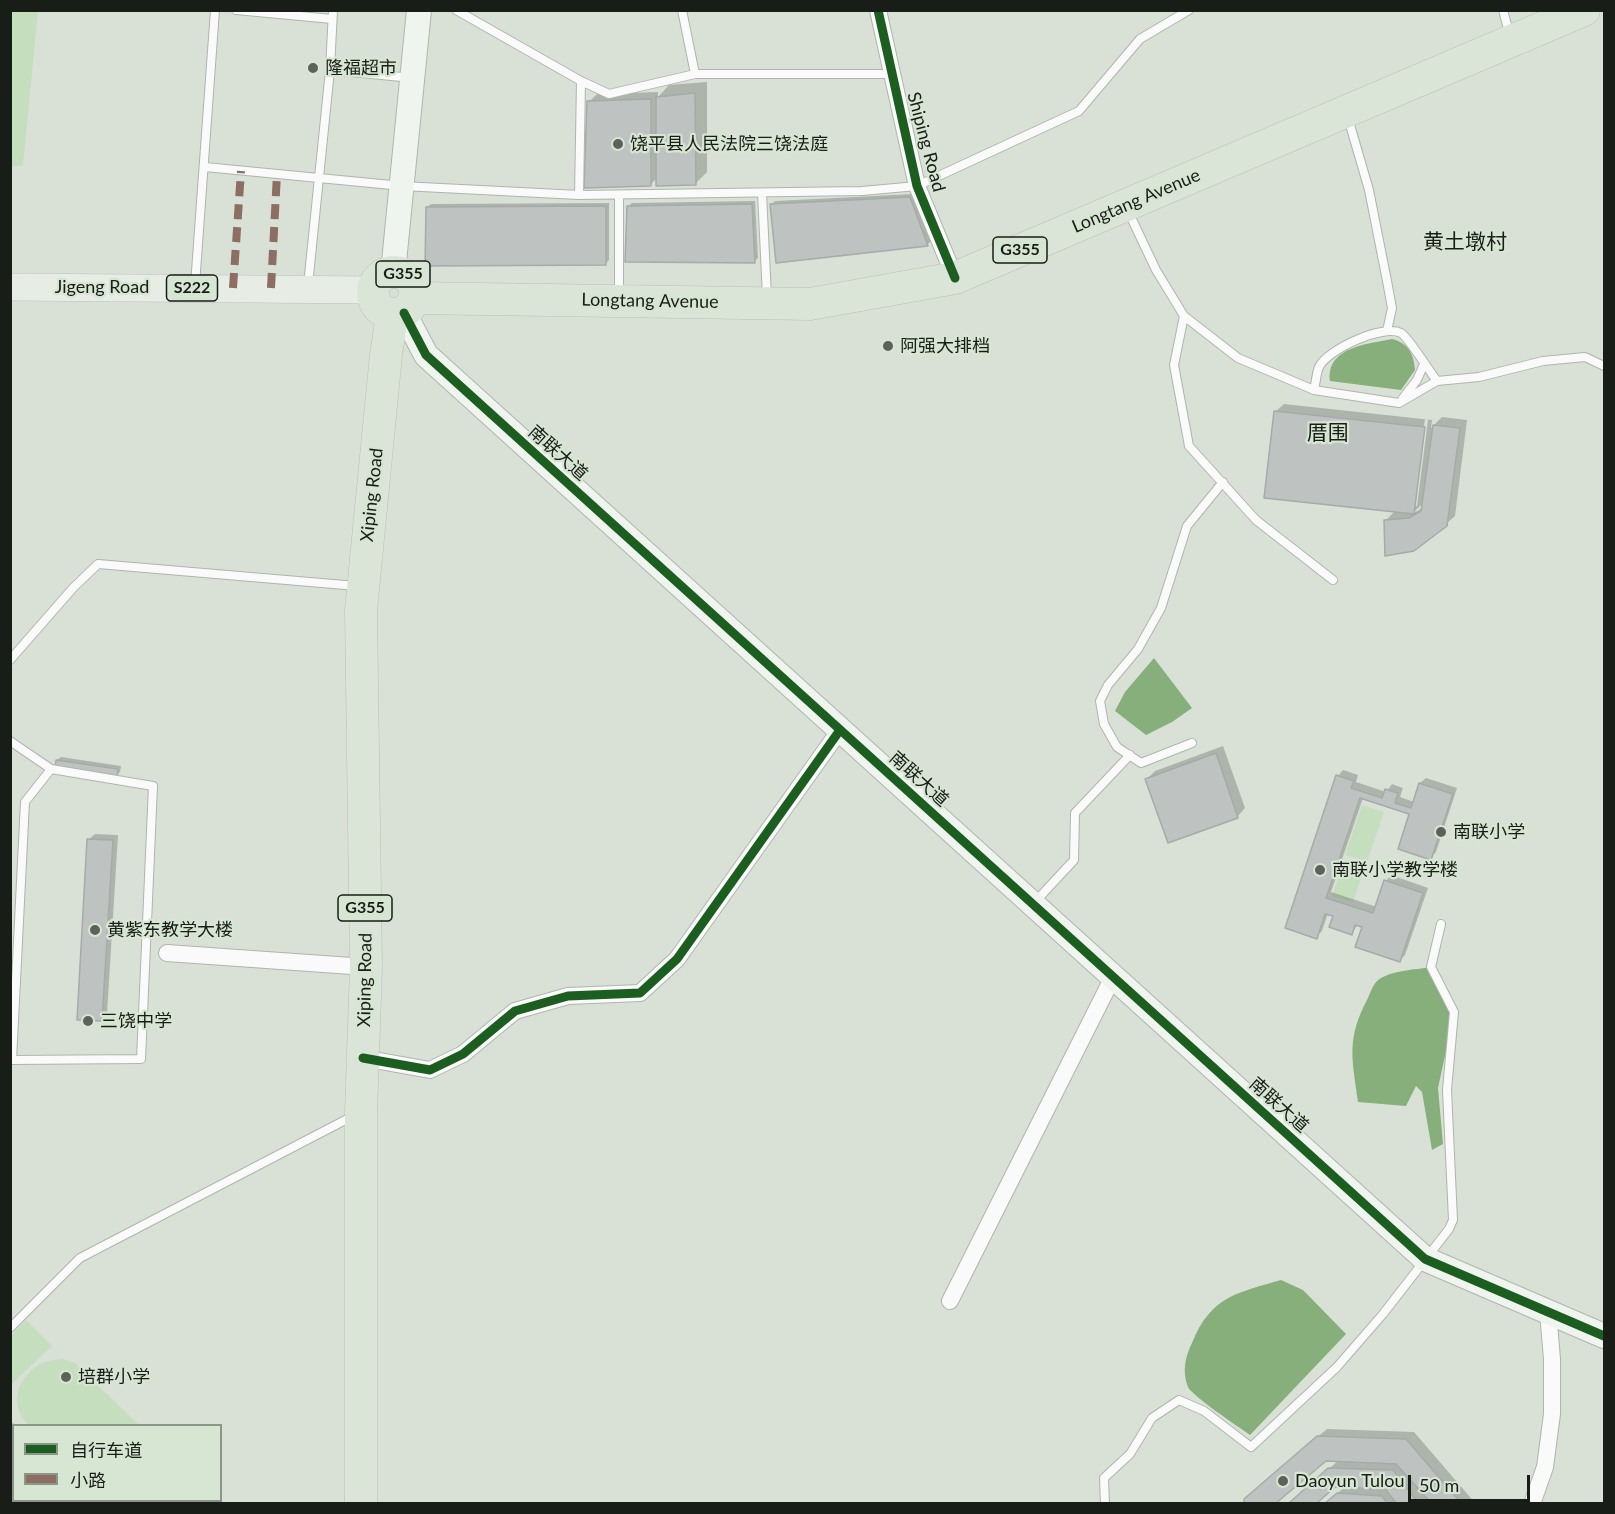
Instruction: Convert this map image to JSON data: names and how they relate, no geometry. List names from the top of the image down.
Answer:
{
  "streets": {
    "highway": ["Longtang Avenue", "G355", "Xiping Road"],
    "main road": ["Jigeng Road", "S222"],
    "street": ["Shiping Road", "南联大道"]
  },
  "crossings": [
    ["Shiping Road", "Longtang Avenue"],
    ["Longtang Avenue", "Jigeng Road"],
    ["Longtang Avenue", "南联大道"],
    ["Longtang Avenue", "Xiping Road"],
    ["Jigeng Road", "南联大道"],
    ["Jigeng Road", "Xiping Road"],
    ["南联大道", "Xiping Road"]
  ],
  "districts": ["黄土墩村", "厝围"],
  "places": [
    "隆福超市",
    "饶平县人民法院三饶法庭",
    "阿强大排档",
    "南联小学",
    "南联小学教学楼",
    "黄紫东教学大楼",
    "三饶中学",
    "培群小学",
    "Daoyun Tulou"
  ],
  "legend": ["自行车道", "小路"],
  "scale_bar": "50 m"
}
